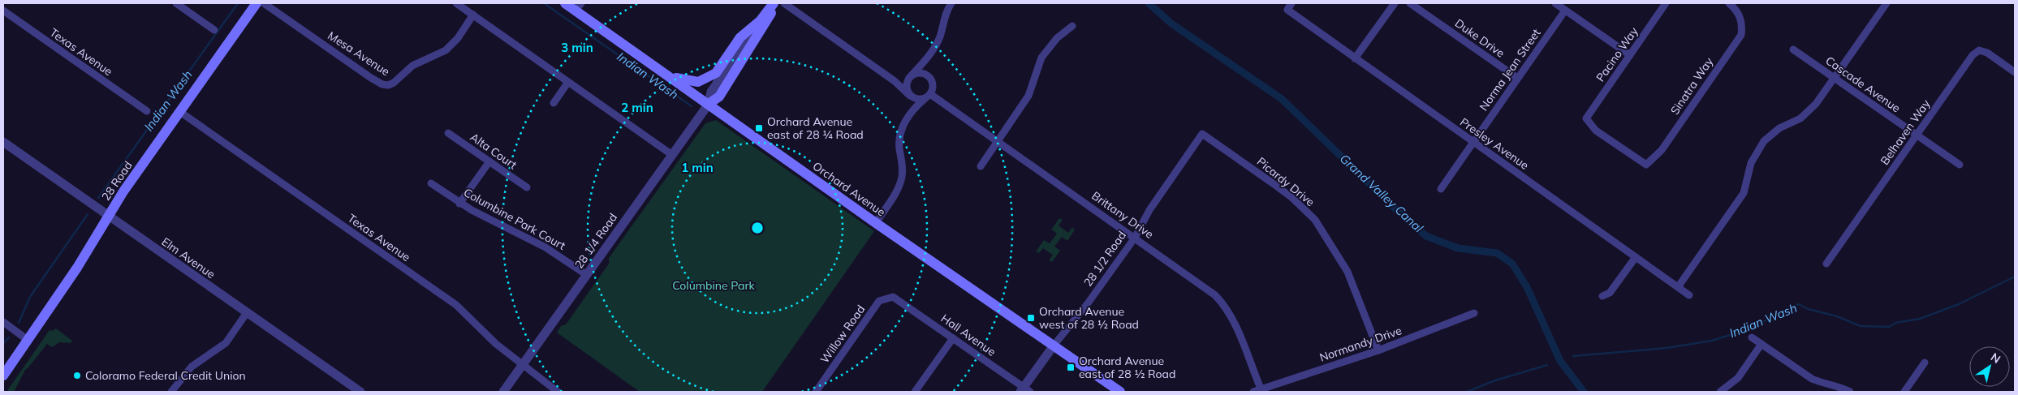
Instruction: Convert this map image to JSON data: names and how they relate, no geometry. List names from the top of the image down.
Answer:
{
  "streets": {
    "main road": ["28 Road", "Orchard Avenue", "28 1/4 Road"],
    "street": [
      "Duke Drive",
      "Texas Avenue",
      "Mesa Avenue",
      "Pacino Way",
      "Norma Jean Street",
      "Cascade Avenue",
      "Sinatra Way",
      "Belhaven Way",
      "Presley Avenue",
      "Alta Court",
      "Picardy Drive",
      "Brittany Drive",
      "Columbine Park Court",
      "Elm Avenue",
      "28 1/2 Road",
      "Willow Road",
      "Hall Avenue",
      "Normandy Drive"
    ]
  },
  "crossings": [
    ["Duke Drive", "Norma Jean Street"],
    ["Texas Avenue", "28 Road"],
    ["Texas Avenue", "28 1/4 Road"],
    ["Pacino Way", "Sinatra Way"],
    ["Norma Jean Street", "Presley Avenue"],
    ["Cascade Avenue", "Belhaven Way"],
    ["28 Road", "Elm Avenue"],
    ["Picardy Drive", "28 1/2 Road"],
    ["Picardy Drive", "Normandy Drive"],
    ["Orchard Avenue", "28 1/4 Road"],
    ["Orchard Avenue", "28 1/2 Road"],
    ["Brittany Drive", "28 1/2 Road"],
    ["Brittany Drive", "Normandy Drive"],
    ["Columbine Park Court", "28 1/4 Road"],
    ["28 1/2 Road", "Hall Avenue"],
    ["Willow Road", "Hall Avenue"]
  ],
  "water": ["Indian Wash", "Grand Valley Canal"],
  "parks": ["Columbine Park"],
  "places": {
    "transit": ["Orchard Avenue east of 28 ¼ Road", "Orchard Avenue west of 28 ½ Road", "Orchard Avenue east of 28 ½ Road"],
    "other": ["Coloramo Federal Credit Union"]
  },
  "north": "top right",
  "rings": ["3 min", "2 min", "1 min"]
}
